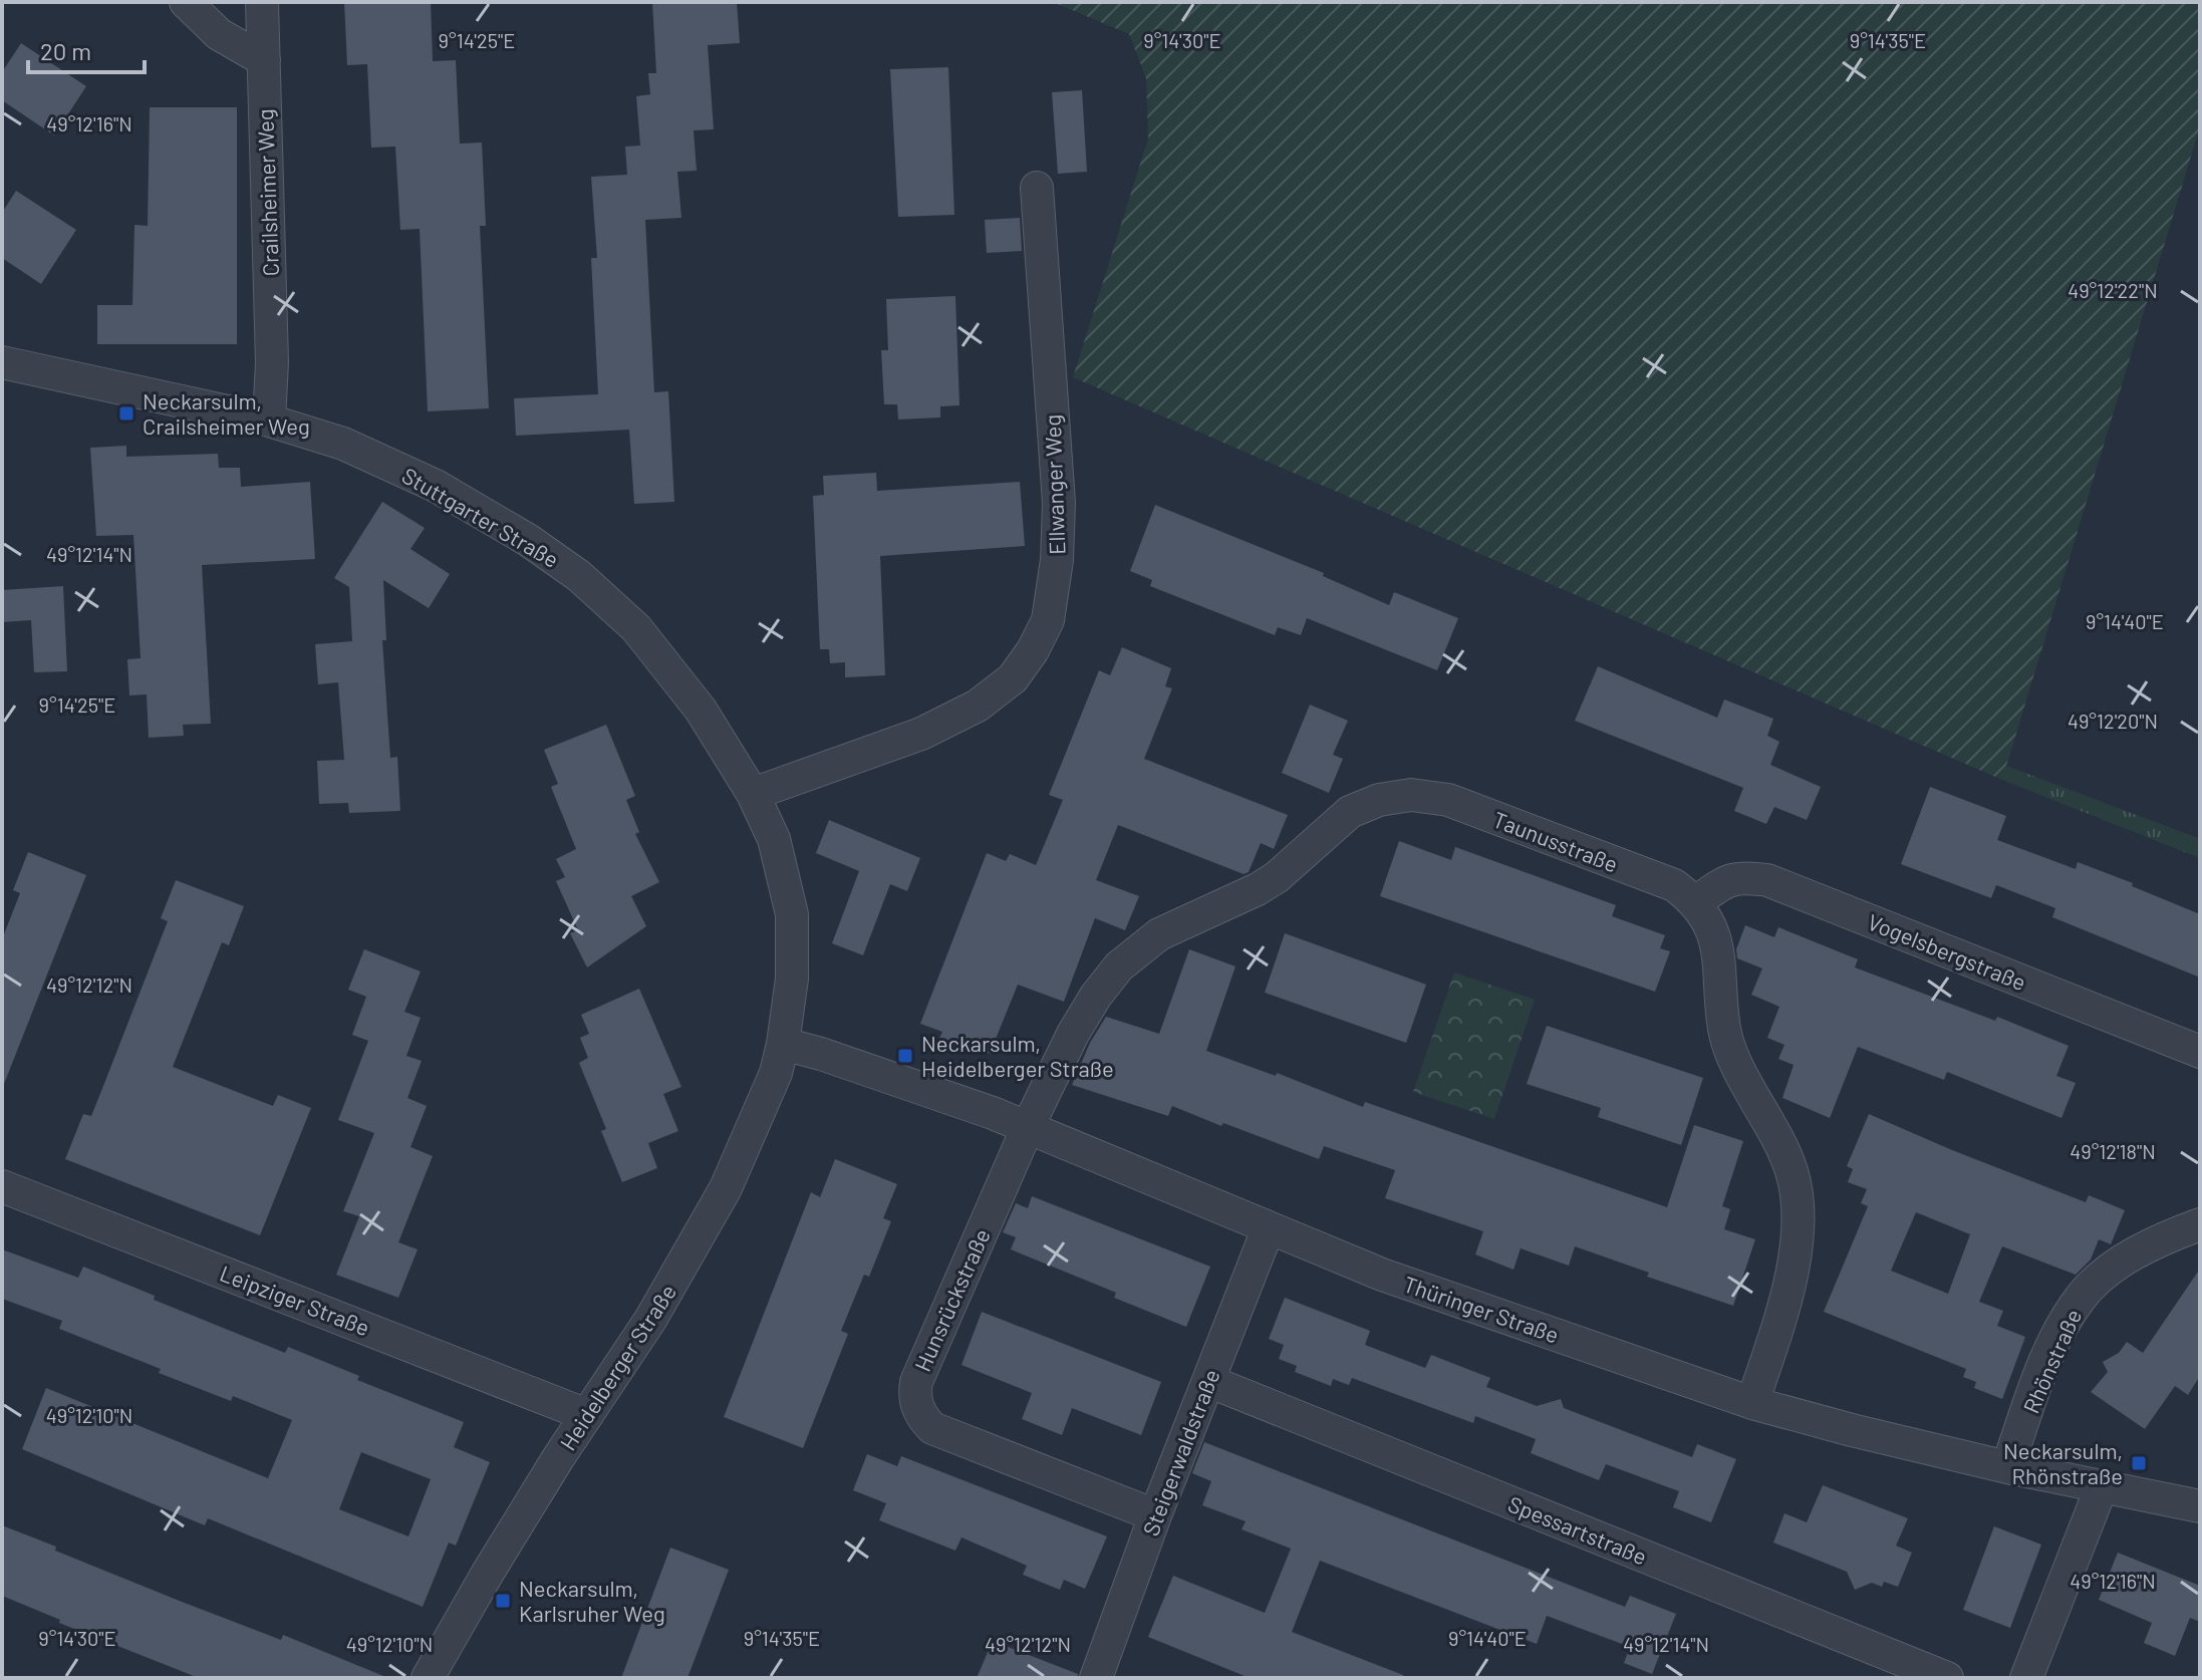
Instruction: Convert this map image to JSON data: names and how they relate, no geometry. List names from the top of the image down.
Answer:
{
  "streets": {
    "street": [
      "Crailsheimer Weg",
      "Ellwanger Weg",
      "Stuttgarter Straße",
      "Taunusstraße",
      "Vogelsbergstraße",
      "Leipziger Straße",
      "Hunsrückstraße",
      "Thüringer Straße",
      "Rhönstraße",
      "Heidelberger Straße",
      "Steigerwaldstraße",
      "Spessartstraße"
    ]
  },
  "crossings": [
    ["Crailsheimer Weg", "Stuttgarter Straße"],
    ["Ellwanger Weg", "Stuttgarter Straße"],
    ["Stuttgarter Straße", "Thüringer Straße"],
    ["Stuttgarter Straße", "Heidelberger Straße"],
    ["Taunusstraße", "Vogelsbergstraße"],
    ["Taunusstraße", "Hunsrückstraße"],
    ["Taunusstraße", "Thüringer Straße"],
    ["Leipziger Straße", "Heidelberger Straße"],
    ["Hunsrückstraße", "Thüringer Straße"],
    ["Hunsrückstraße", "Steigerwaldstraße"],
    ["Thüringer Straße", "Rhönstraße"],
    ["Thüringer Straße", "Heidelberger Straße"],
    ["Thüringer Straße", "Steigerwaldstraße"],
    ["Steigerwaldstraße", "Spessartstraße"]
  ],
  "places": {
    "transit": [
      "Neckarsulm, Crailsheimer Weg",
      "Neckarsulm, Heidelberger Straße",
      "Neckarsulm, Rhönstraße",
      "Neckarsulm, Karlsruher Weg"
    ]
  },
  "scale_bar": "20 m",
  "coordinates": [
    "9°14'25\"E",
    "9°14'35\"E",
    "9°14'30\"E",
    "49°12'16\"N",
    "49°12'22\"N",
    "49°12'14\"N",
    "9°14'40\"E",
    "49°12'20\"N",
    "49°12'12\"N",
    "49°12'18\"N",
    "49°12'10\"N"
  ]
}
